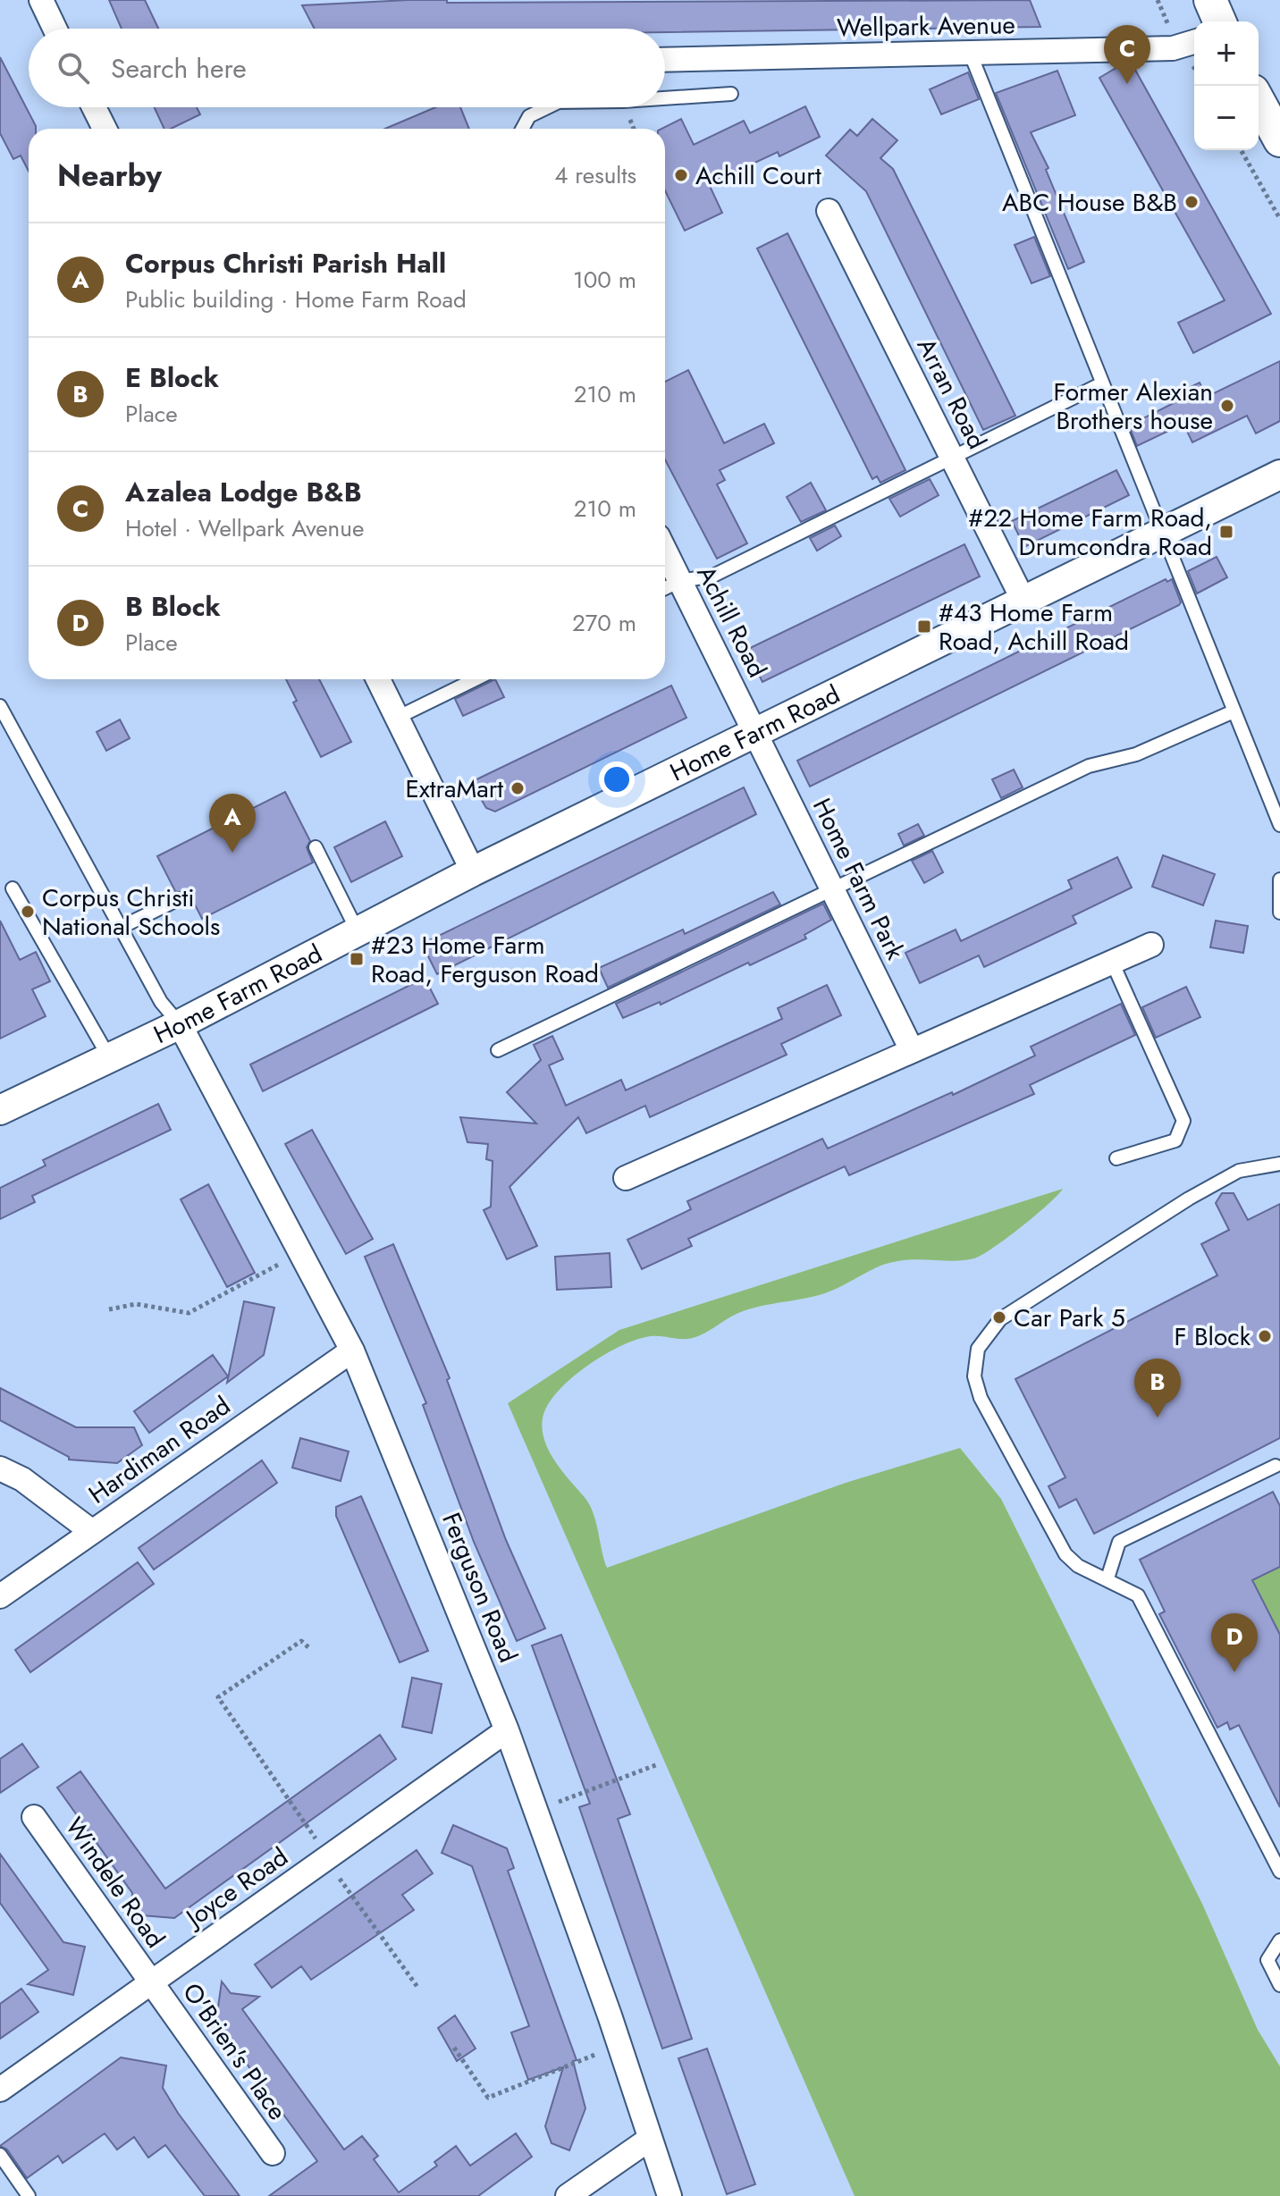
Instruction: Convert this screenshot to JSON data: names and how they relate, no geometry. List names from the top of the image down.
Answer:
{
  "streets": {
    "street": [
      "Wellpark Avenue",
      "Arran Road",
      "Achill Road",
      "Home Farm Road",
      "Home Farm Park",
      "Hardiman Road",
      "Ferguson Road",
      "Windele Road",
      "Joyce Road",
      "O'Brien's Place"
    ]
  },
  "crossings": [
    ["Arran Road", "Home Farm Road"],
    ["Achill Road", "Home Farm Road"],
    ["Achill Road", "Home Farm Park"],
    ["Home Farm Road", "Home Farm Park"],
    ["Home Farm Road", "Ferguson Road"],
    ["Hardiman Road", "Ferguson Road"],
    ["Ferguson Road", "Joyce Road"],
    ["Windele Road", "Joyce Road"],
    ["Windele Road", "O'Brien's Place"],
    ["Joyce Road", "O'Brien's Place"]
  ],
  "places": {
    "other": [
      "Achill Court",
      "ABC House B&B",
      "Former Alexian Brothers house",
      "ExtraMart",
      "Corpus Christi National Schools",
      "Car Park 5",
      "F Block"
    ],
    "transit": ["#22 Home Farm Road, Drumcondra Road", "#43 Home Farm Road, Achill Road", "#23 Home Farm Road, Ferguson Road"]
  },
  "page": {
    "map_buttons": ["+", "−"],
    "pins": [
      "C",
      "A",
      "B",
      "D"
    ],
    "search": "Search here",
    "heading": ["Nearby", "4 results"],
    "list": [
      {
        "mark": "A",
        "name": "Corpus Christi Parish Hall",
        "note": "Public building · Home Farm Road",
        "value": "100 m"
      },
      {
        "mark": "B",
        "name": "E Block",
        "note": "Place",
        "value": "210 m"
      },
      {
        "mark": "C",
        "name": "Azalea Lodge B&B",
        "note": "Hotel · Wellpark Avenue",
        "value": "210 m"
      },
      {
        "mark": "D",
        "name": "B Block",
        "note": "Place",
        "value": "270 m"
      }
    ]
  }
}
